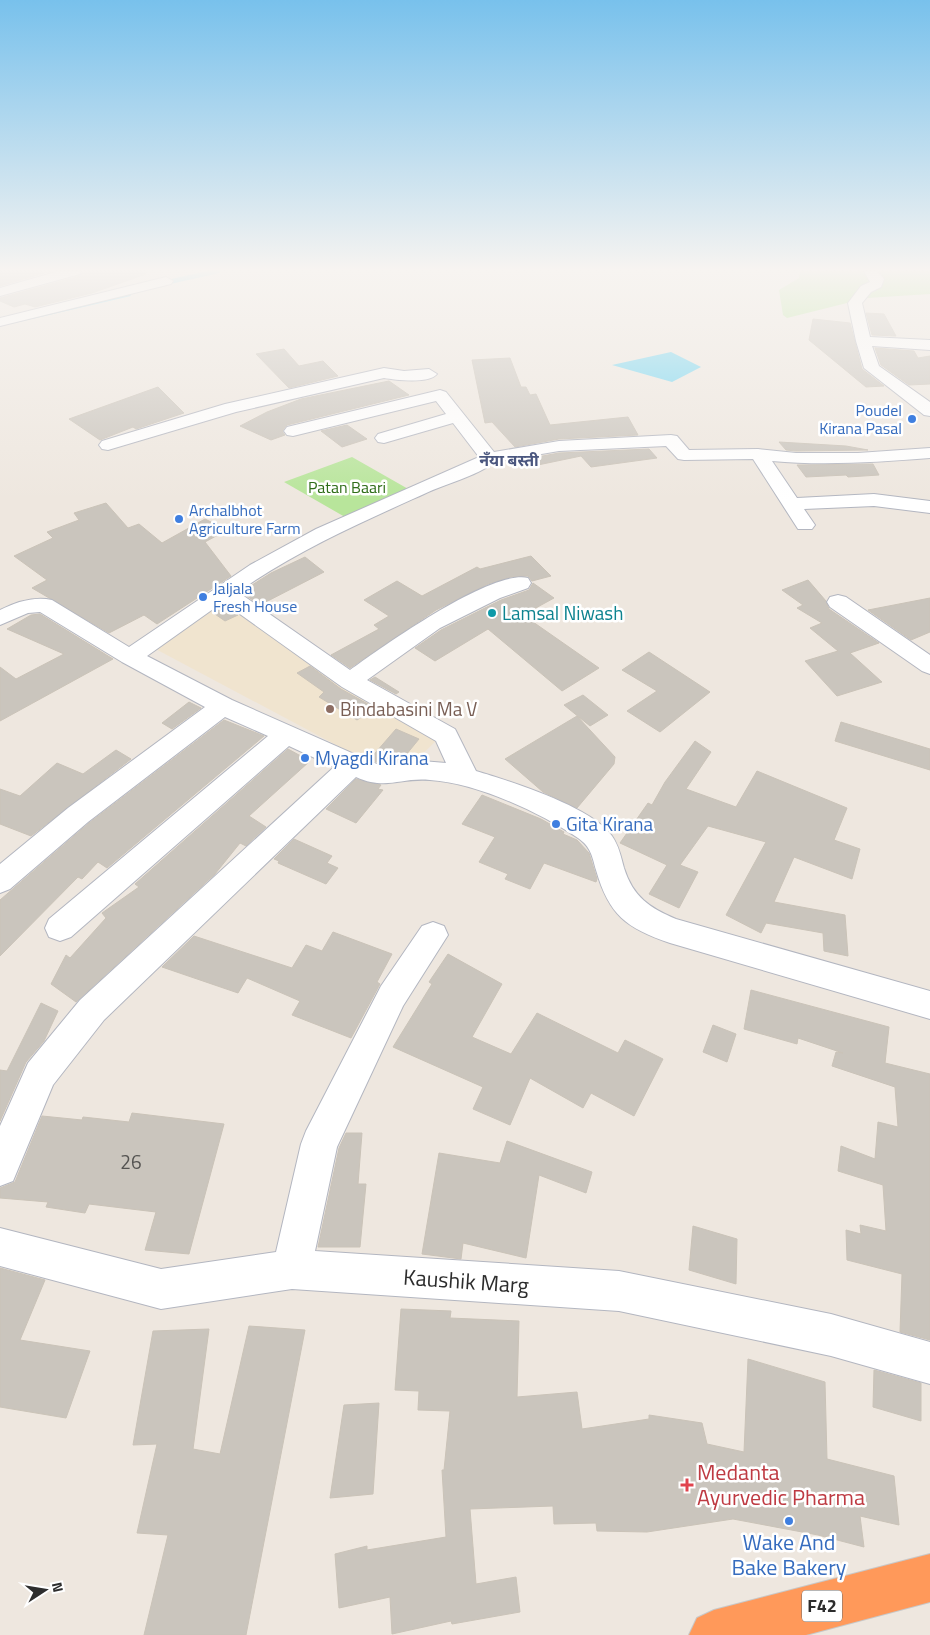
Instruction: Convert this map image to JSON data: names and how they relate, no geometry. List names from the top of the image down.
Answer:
{
  "streets": {
    "highway": ["F42"],
    "street": ["Kaushik Marg"]
  },
  "districts": ["नँया बस्ती"],
  "parks": ["Patan Baari"],
  "places": {
    "other": [
      "Poudel Kirana Pasal",
      "Archalbhot Agriculture Farm",
      "Jaljala Fresh House",
      "Lamsal Niwash",
      "Bindabasini Ma V",
      "Myagdi Kirana",
      "Gita Kirana",
      "Wake And Bake Bakery"
    ],
    "health": ["Medanta Ayurvedic Pharma"]
  },
  "house_numbers": ["26"],
  "north": "right"
}
